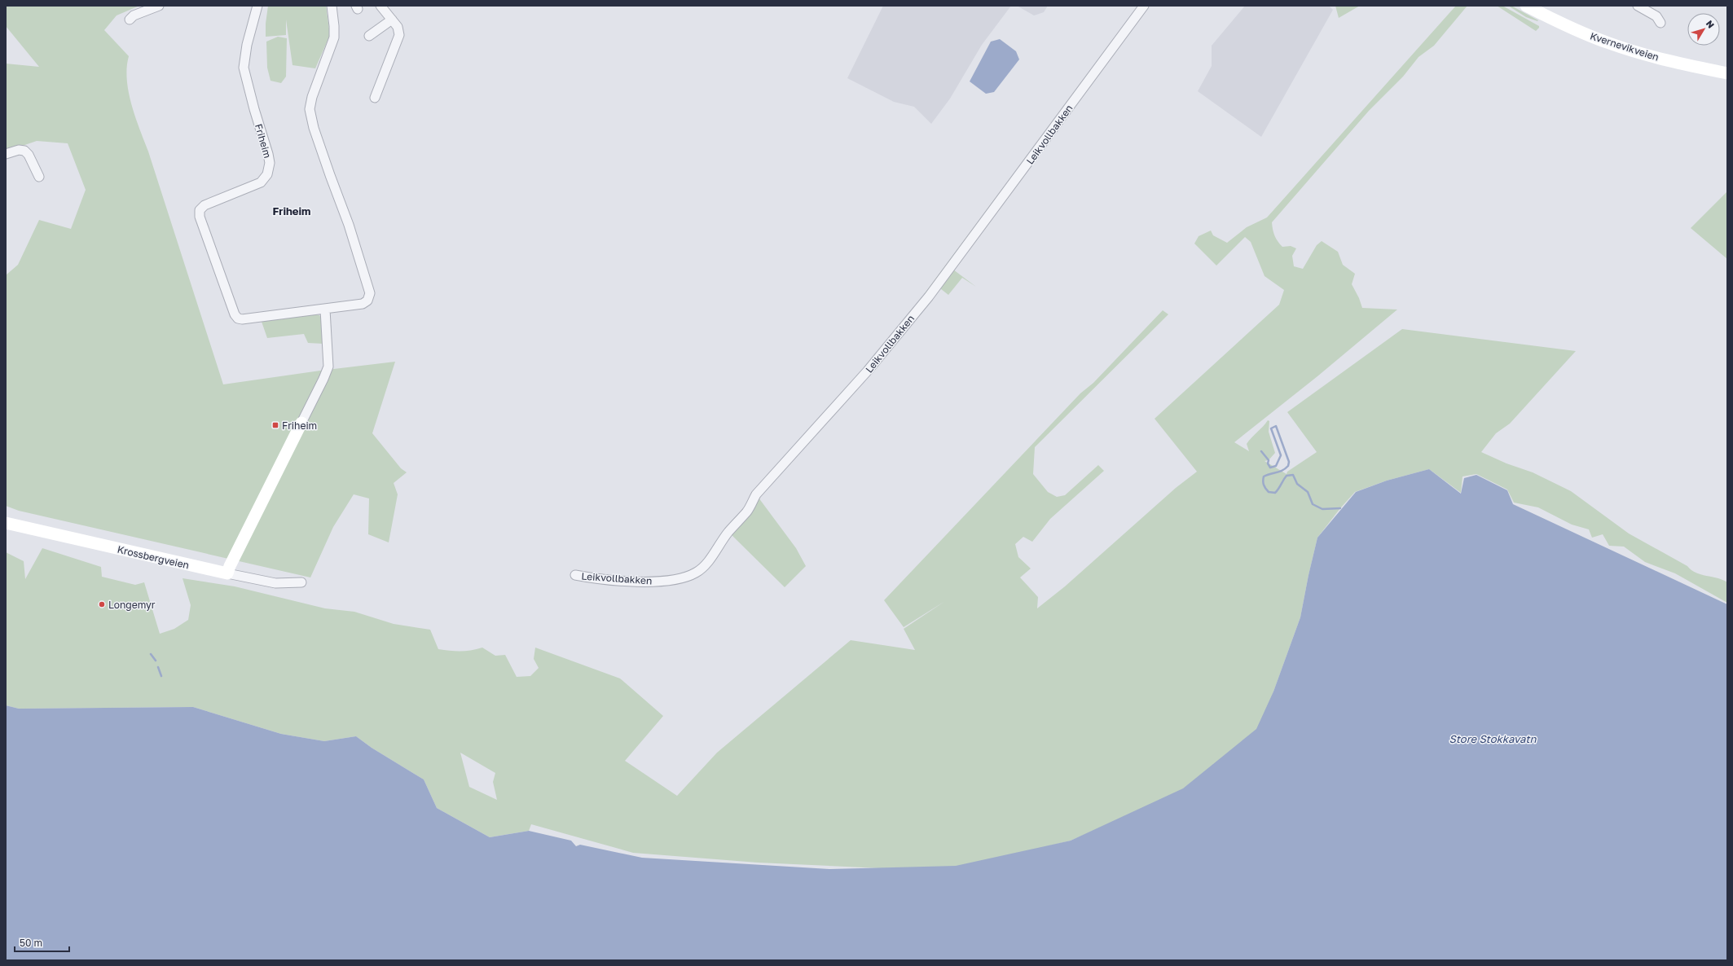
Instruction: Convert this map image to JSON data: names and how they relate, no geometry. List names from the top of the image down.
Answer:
{
  "streets": {
    "street": [
      "Kvernevikveien",
      "Leikvollbakken",
      "Friheim",
      "Krossbergveien"
    ]
  },
  "districts": ["Friheim"],
  "water": ["Store Stokkavatn"],
  "places": {
    "transit": ["Friheim"],
    "other": ["Longemyr"]
  },
  "scale_bar": "50 m",
  "north": "top right"
}
